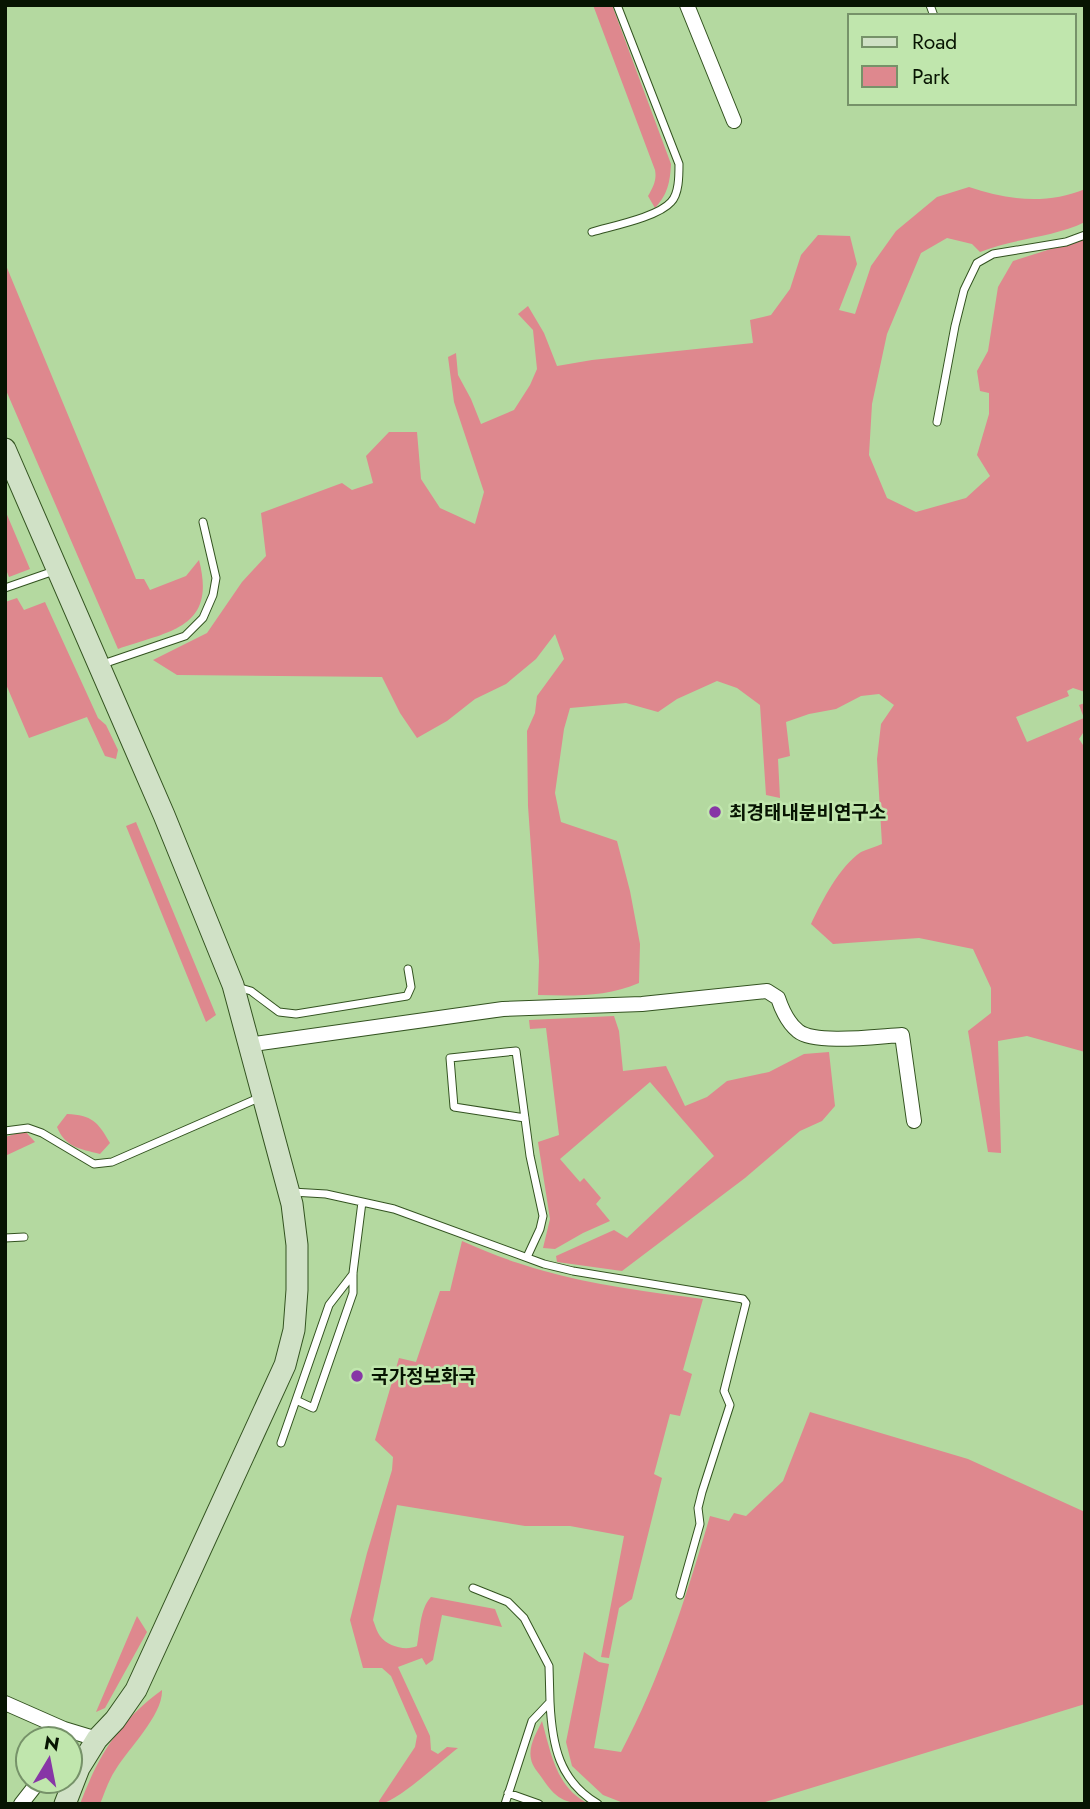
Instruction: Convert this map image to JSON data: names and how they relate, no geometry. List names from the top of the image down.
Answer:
{
  "places": ["최경태내분비연구소", "국가정보화국"],
  "legend": ["Road", "Park"],
  "north": "top"
}
